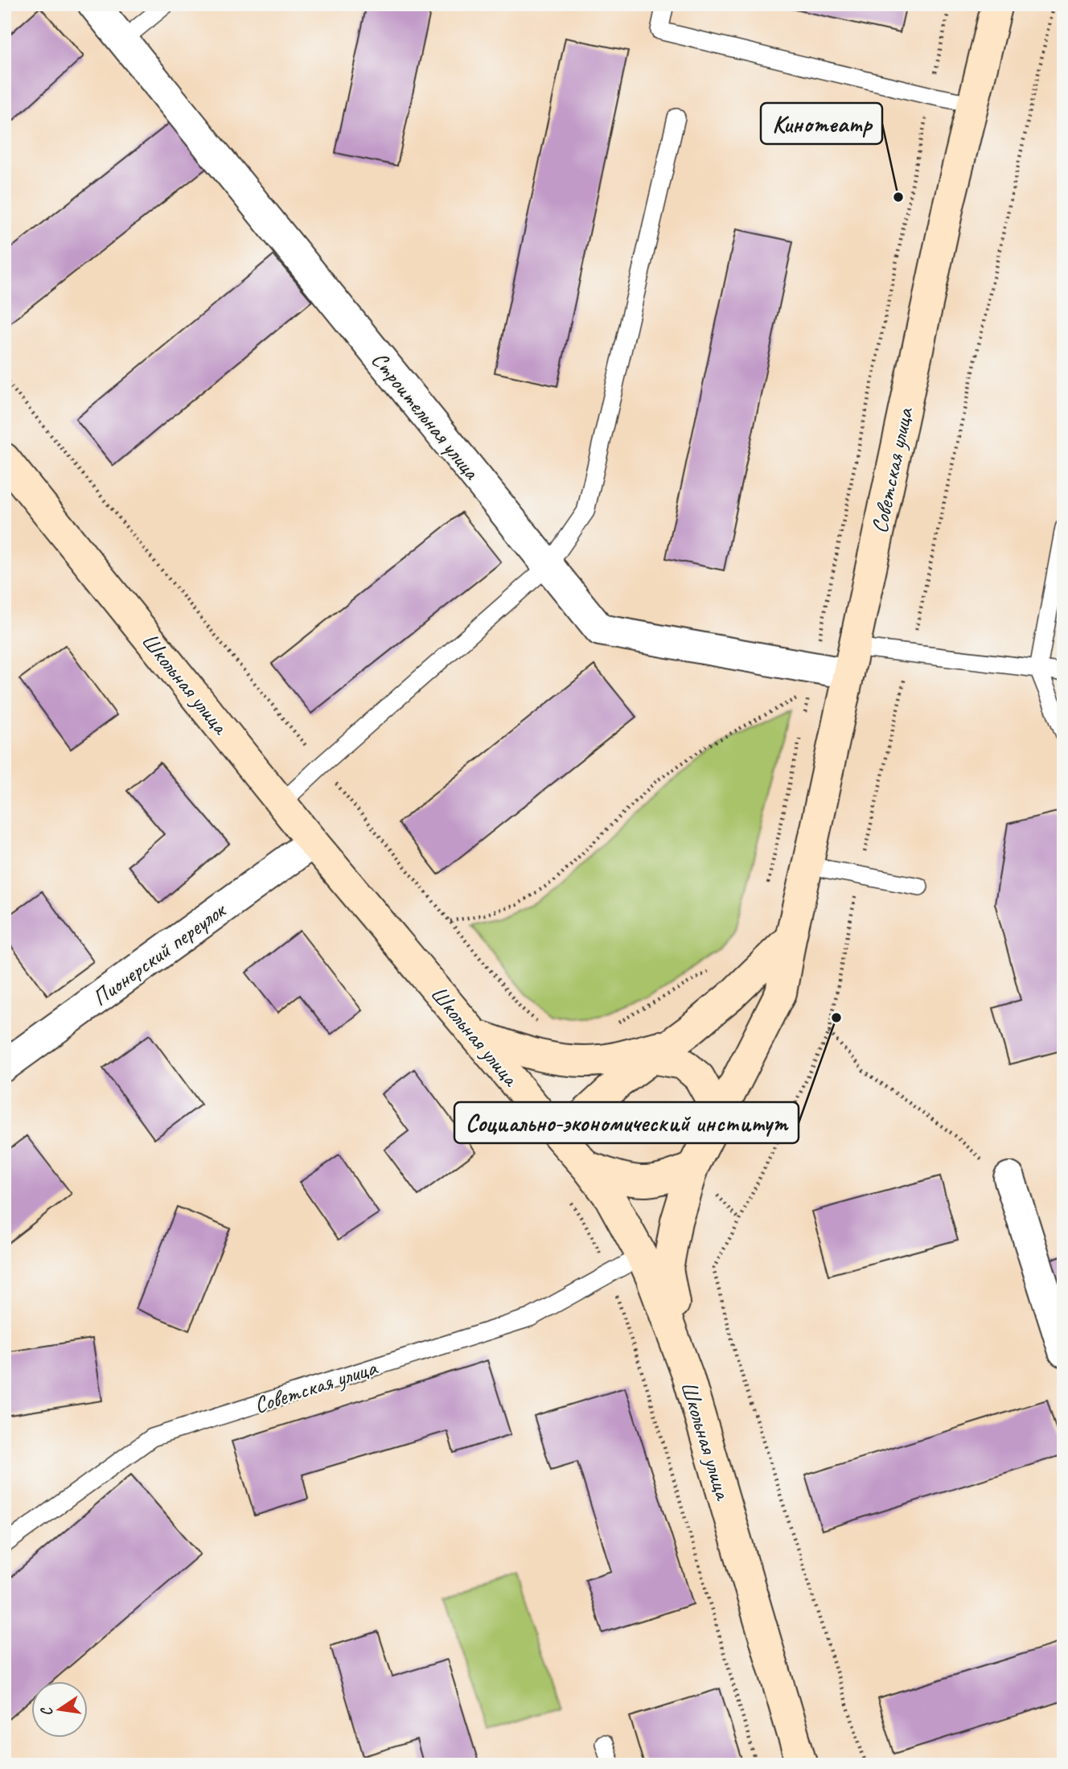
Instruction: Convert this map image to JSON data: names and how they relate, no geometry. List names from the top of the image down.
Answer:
{
  "streets": {
    "main road": ["Советская улица", "Школьная улица"],
    "street": ["Строительная улица", "Пионерский переулок"]
  },
  "crossings": [
    ["Строительная улица", "Советская улица"],
    ["Советская улица", "Школьная улица"],
    ["Школьная улица", "Пионерский переулок"]
  ],
  "places": ["Кинотеатр", "Социально-экономический институт"],
  "north": "left"
}
